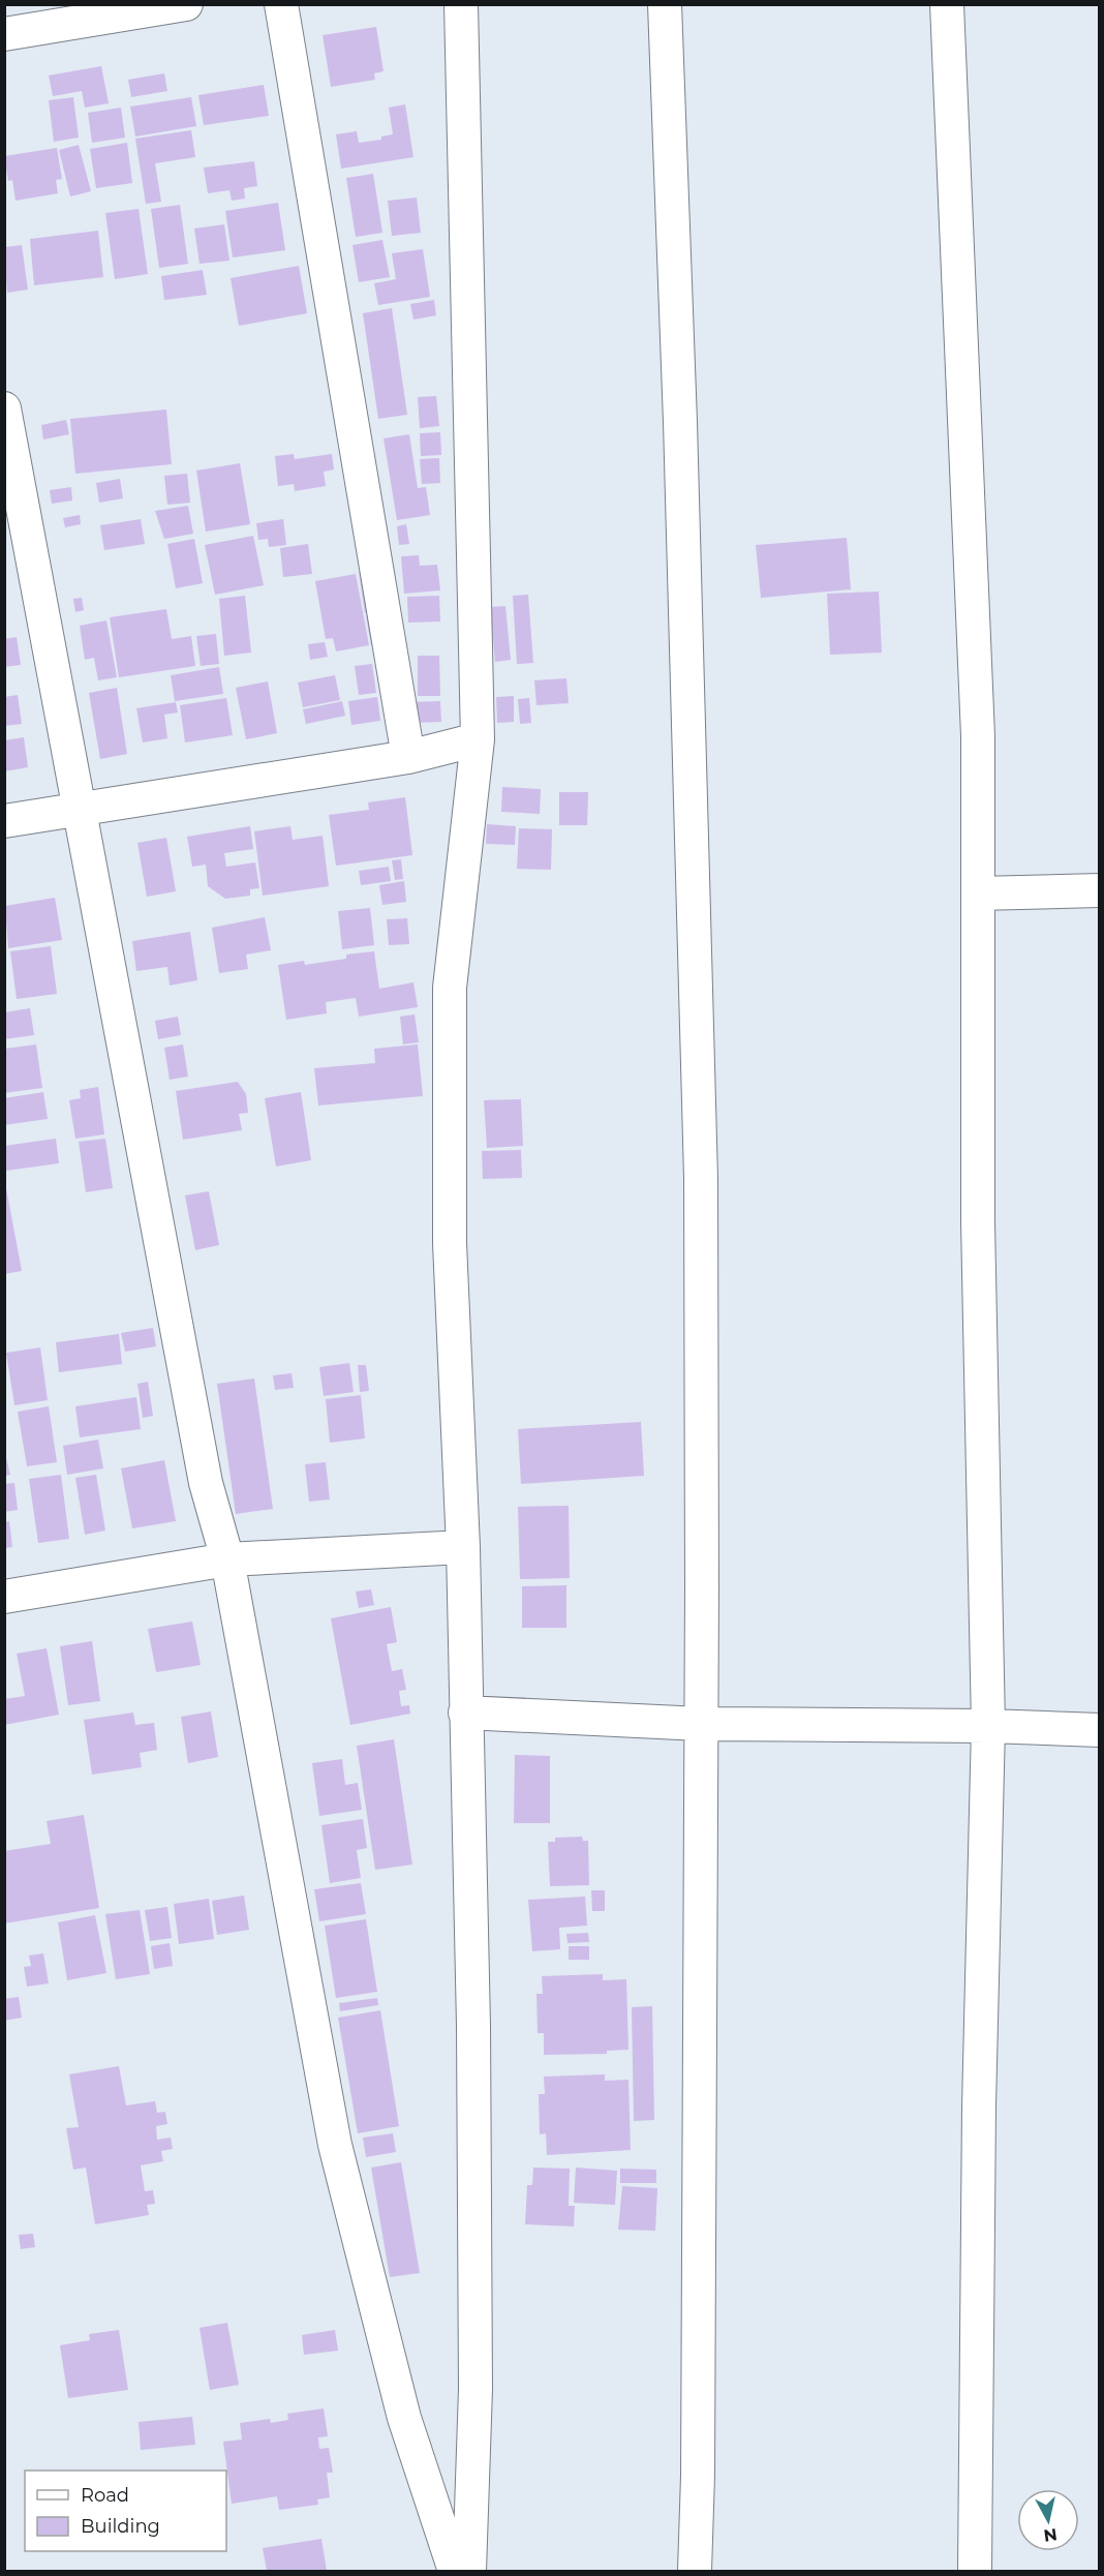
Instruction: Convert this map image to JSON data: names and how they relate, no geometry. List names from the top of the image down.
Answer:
{
  "legend": ["Road", "Building"],
  "north": "bottom"
}
